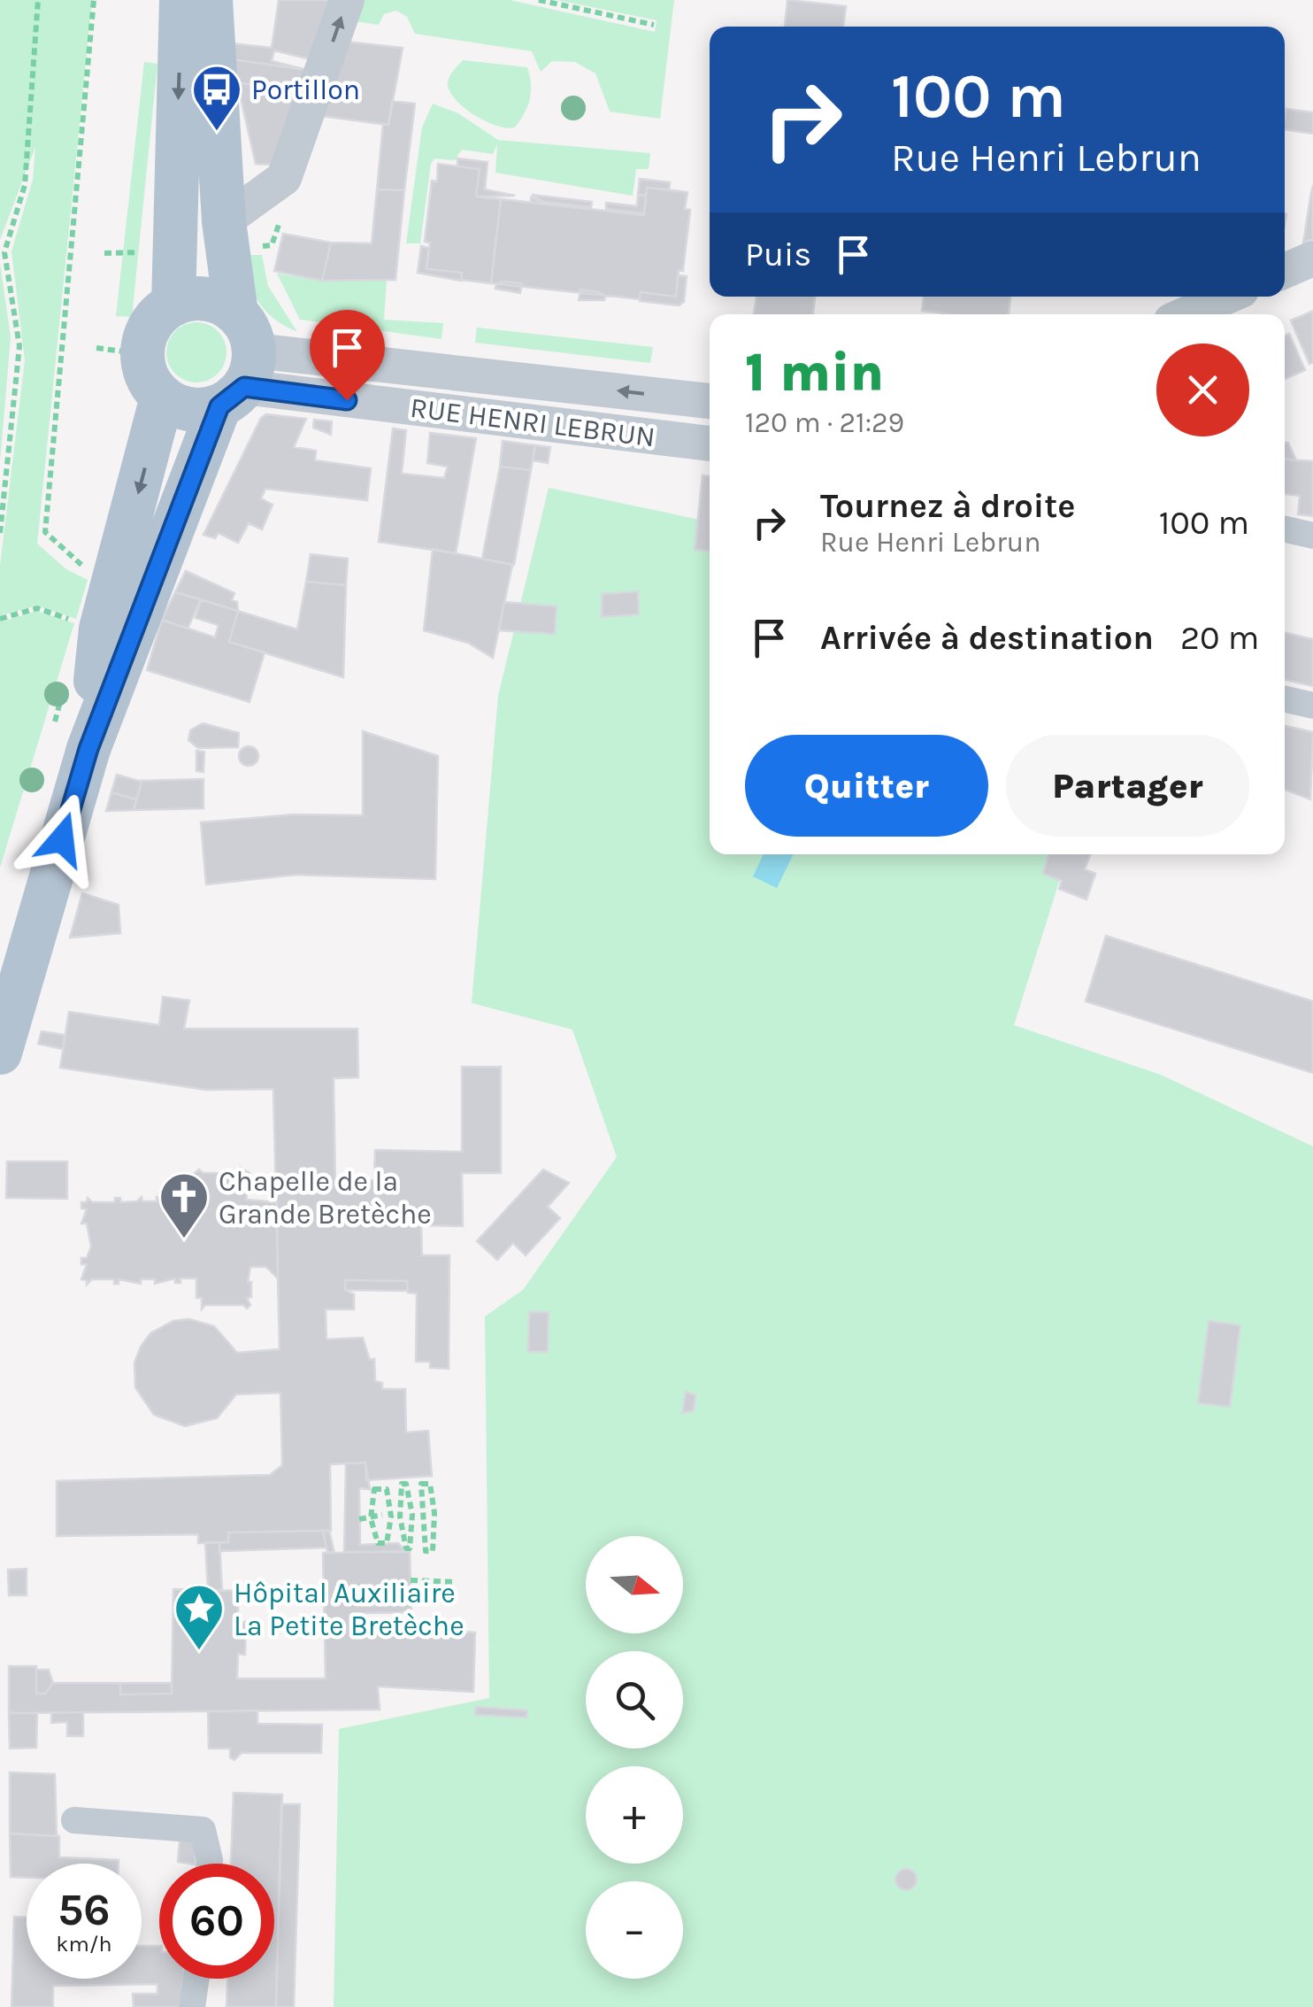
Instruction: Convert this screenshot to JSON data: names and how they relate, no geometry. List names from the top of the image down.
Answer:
{
  "streets": {
    "street": ["RUE HENRI LEBRUN"]
  },
  "places": {
    "bus stop": ["Portillon"],
    "church": ["Chapelle de la Grande Bretèche"],
    "place": ["Hôpital Auxiliaire La Petite Bretèche"]
  },
  "north": "right",
  "page": {
    "turn": ["100 m", "Rue Henri Lebrun"],
    "then": "Puis",
    "heading": ["1 min", "120 m · 21:29"],
    "list": [
      {
        "name": "Tournez à droite",
        "note": "Rue Henri Lebrun",
        "value": "100 m"
      },
      {
        "name": "Arrivée à destination",
        "value": "20 m"
      }
    ],
    "buttons": ["Quitter", "Partager"],
    "map_buttons": ["+", "−"],
    "speed": "56 km/h",
    "limit": "60"
  }
}
